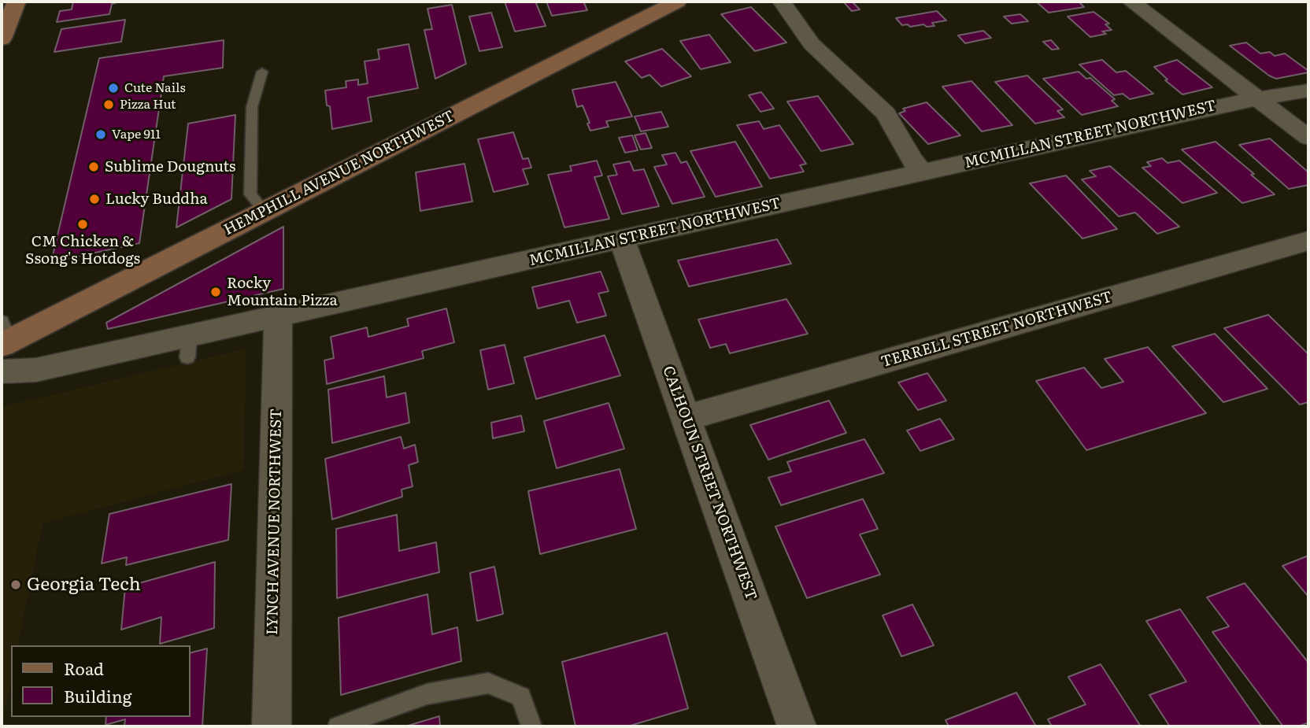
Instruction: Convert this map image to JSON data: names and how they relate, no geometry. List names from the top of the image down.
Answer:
{
  "streets": {
    "street": [
      "MCMILLAN STREET NORTHWEST",
      "HEMPHILL AVENUE NORTHWEST",
      "TERRELL STREET NORTHWEST",
      "CALHOUN STREET NORTHWEST",
      "LYNCH AVENUE NORTHWEST"
    ]
  },
  "crossings": [
    ["MCMILLAN STREET NORTHWEST", "CALHOUN STREET NORTHWEST"],
    ["MCMILLAN STREET NORTHWEST", "LYNCH AVENUE NORTHWEST"],
    ["TERRELL STREET NORTHWEST", "CALHOUN STREET NORTHWEST"]
  ],
  "places": [
    "Cute Nails",
    "Pizza Hut",
    "Vape 911",
    "Sublime Dougnuts",
    "Lucky Buddha",
    "CM Chicken & Ssong's Hotdogs",
    "Rocky Mountain Pizza",
    "Georgia Tech"
  ],
  "legend": ["Road", "Building"]
}
